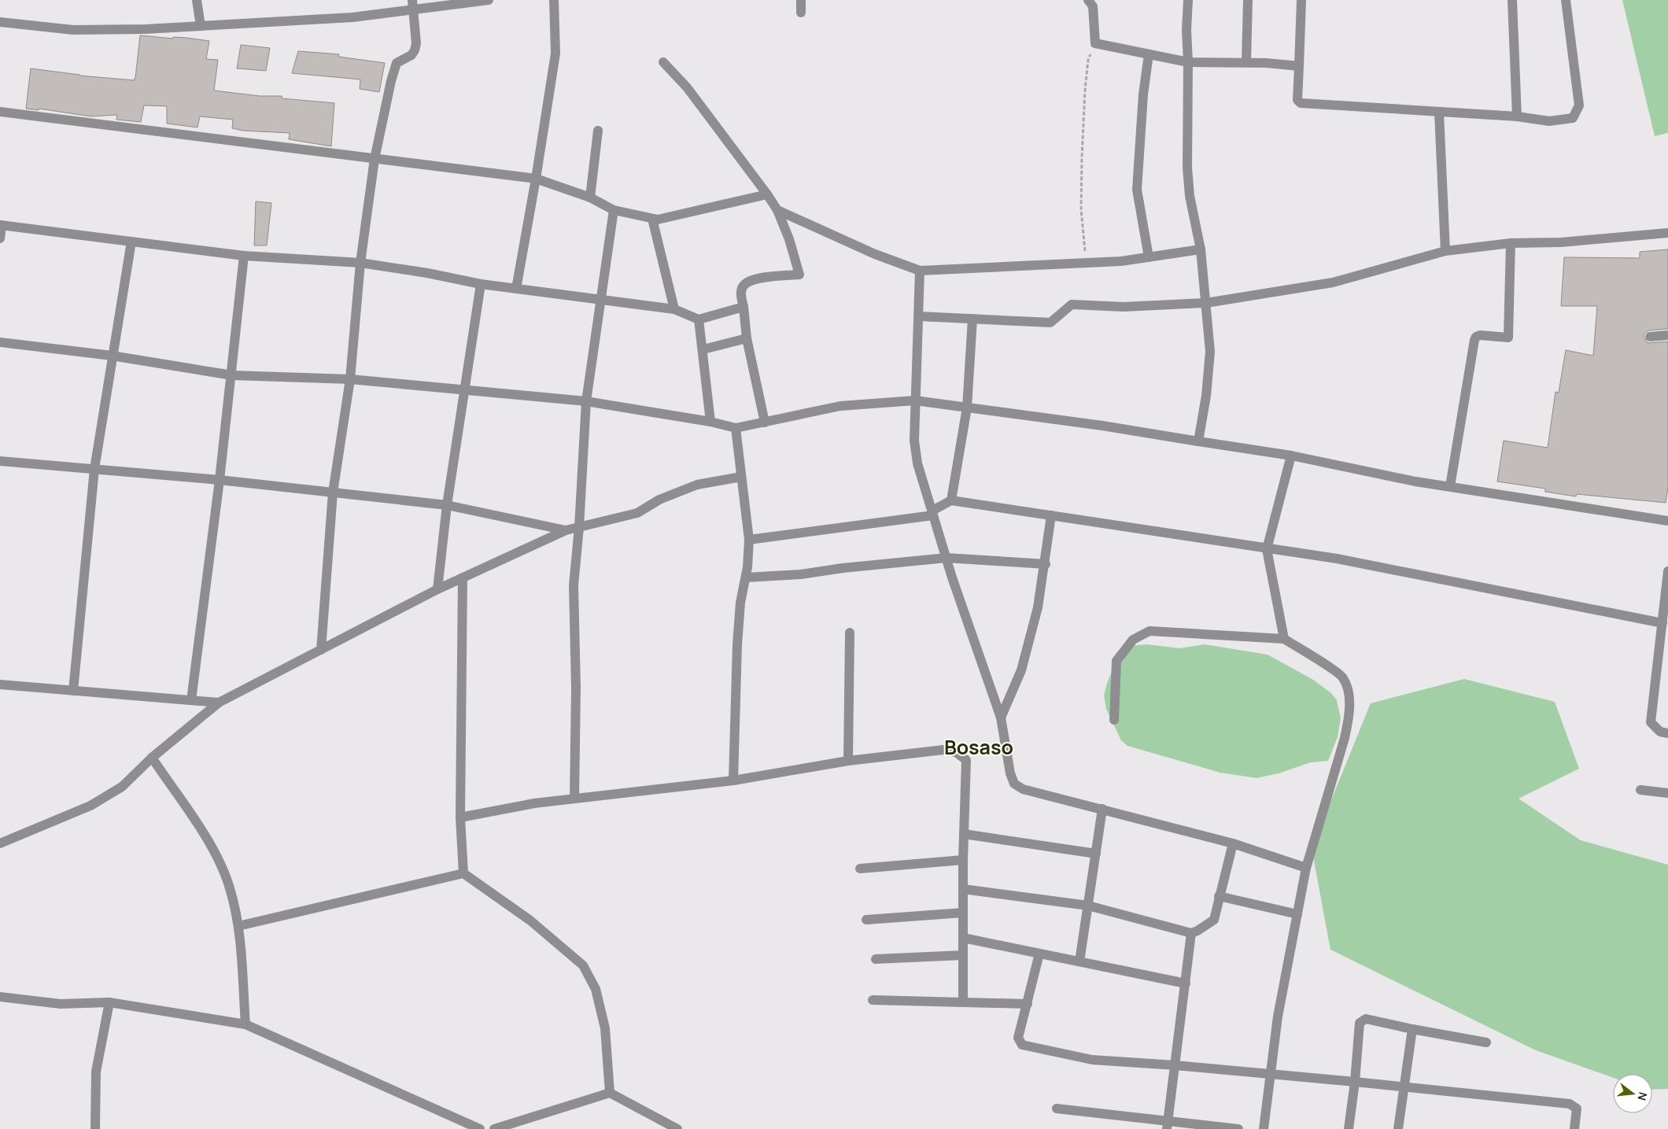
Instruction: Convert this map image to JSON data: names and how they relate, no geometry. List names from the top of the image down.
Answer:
{
  "districts": ["Bosaso"],
  "north": "right"
}
